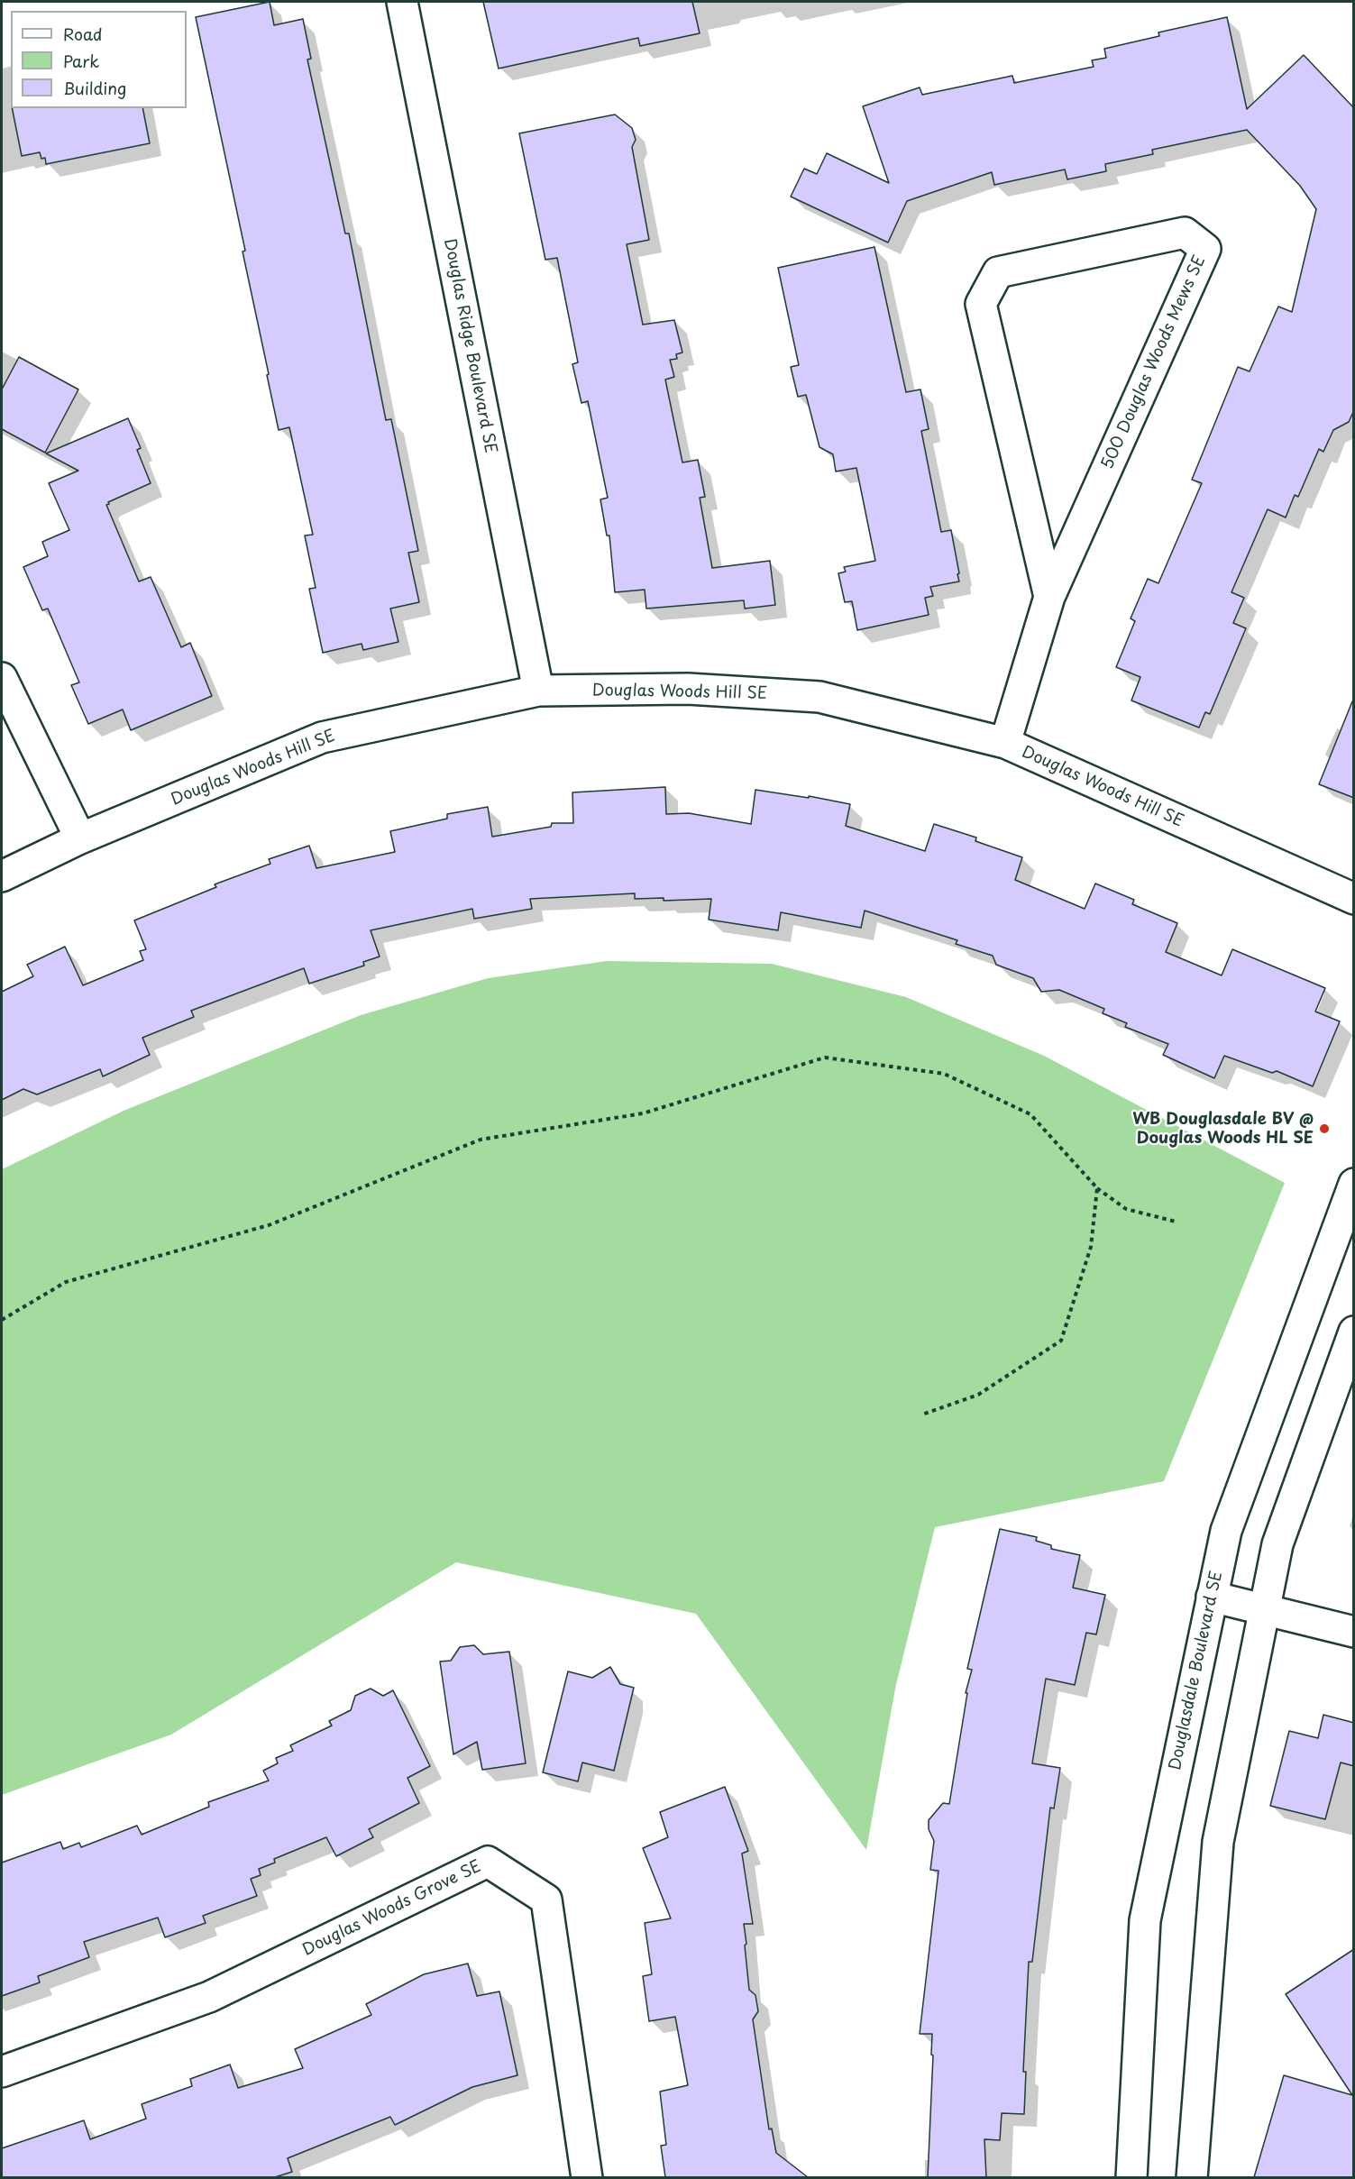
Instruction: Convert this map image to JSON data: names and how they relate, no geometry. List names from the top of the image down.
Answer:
{
  "streets": {
    "street": [
      "Douglas Ridge Boulevard SE",
      "500 Douglas Woods Mews SE",
      "Douglas Woods Hill SE",
      "Douglasdale Boulevard SE",
      "Douglas Woods Grove SE"
    ]
  },
  "crossings": [
    ["Douglas Ridge Boulevard SE", "Douglas Woods Hill SE"],
    ["500 Douglas Woods Mews SE", "Douglas Woods Hill SE"]
  ],
  "places": ["WB Douglasdale BV @ Douglas Woods HL SE"],
  "legend": ["Road", "Park", "Building"]
}
